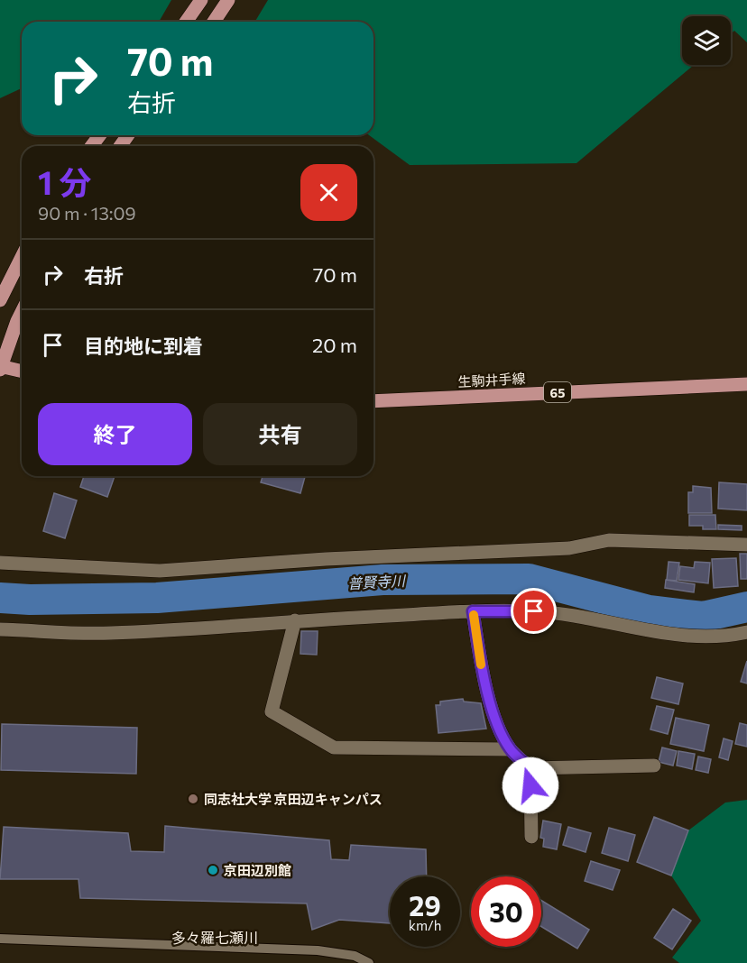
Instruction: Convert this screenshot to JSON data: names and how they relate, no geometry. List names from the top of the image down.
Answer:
{
  "streets": {
    "main road": ["生駒井手線", "65"]
  },
  "districts": ["多々羅七瀬川"],
  "water": ["普賢寺川"],
  "places": ["同志社大学 京田辺キャンパス", "京田辺別館"],
  "page": {
    "turn": ["70 m", "右折"],
    "heading": ["1 分", "90 m · 13:09"],
    "list": [
      {
        "name": "右折",
        "value": "70 m"
      },
      {
        "name": "目的地に到着",
        "value": "20 m"
      }
    ],
    "buttons": ["終了", "共有"],
    "speed": "29 km/h",
    "limit": "30"
  }
}
